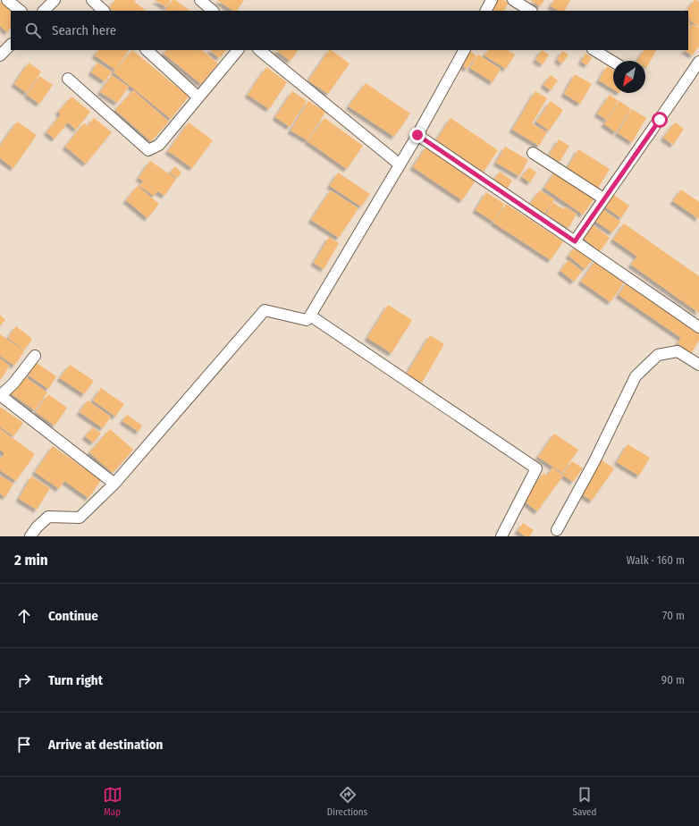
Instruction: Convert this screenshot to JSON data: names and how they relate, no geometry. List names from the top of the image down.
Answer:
{
  "north": "bottom left",
  "page": {
    "search": "Search here",
    "heading": ["2 min", "Walk · 160 m"],
    "list": [
      ["Continue", "70 m"],
      ["Turn right", "90 m"],
      "Arrive at destination"
    ],
    "nav": ["Map", "Directions", "Saved"]
  }
}
